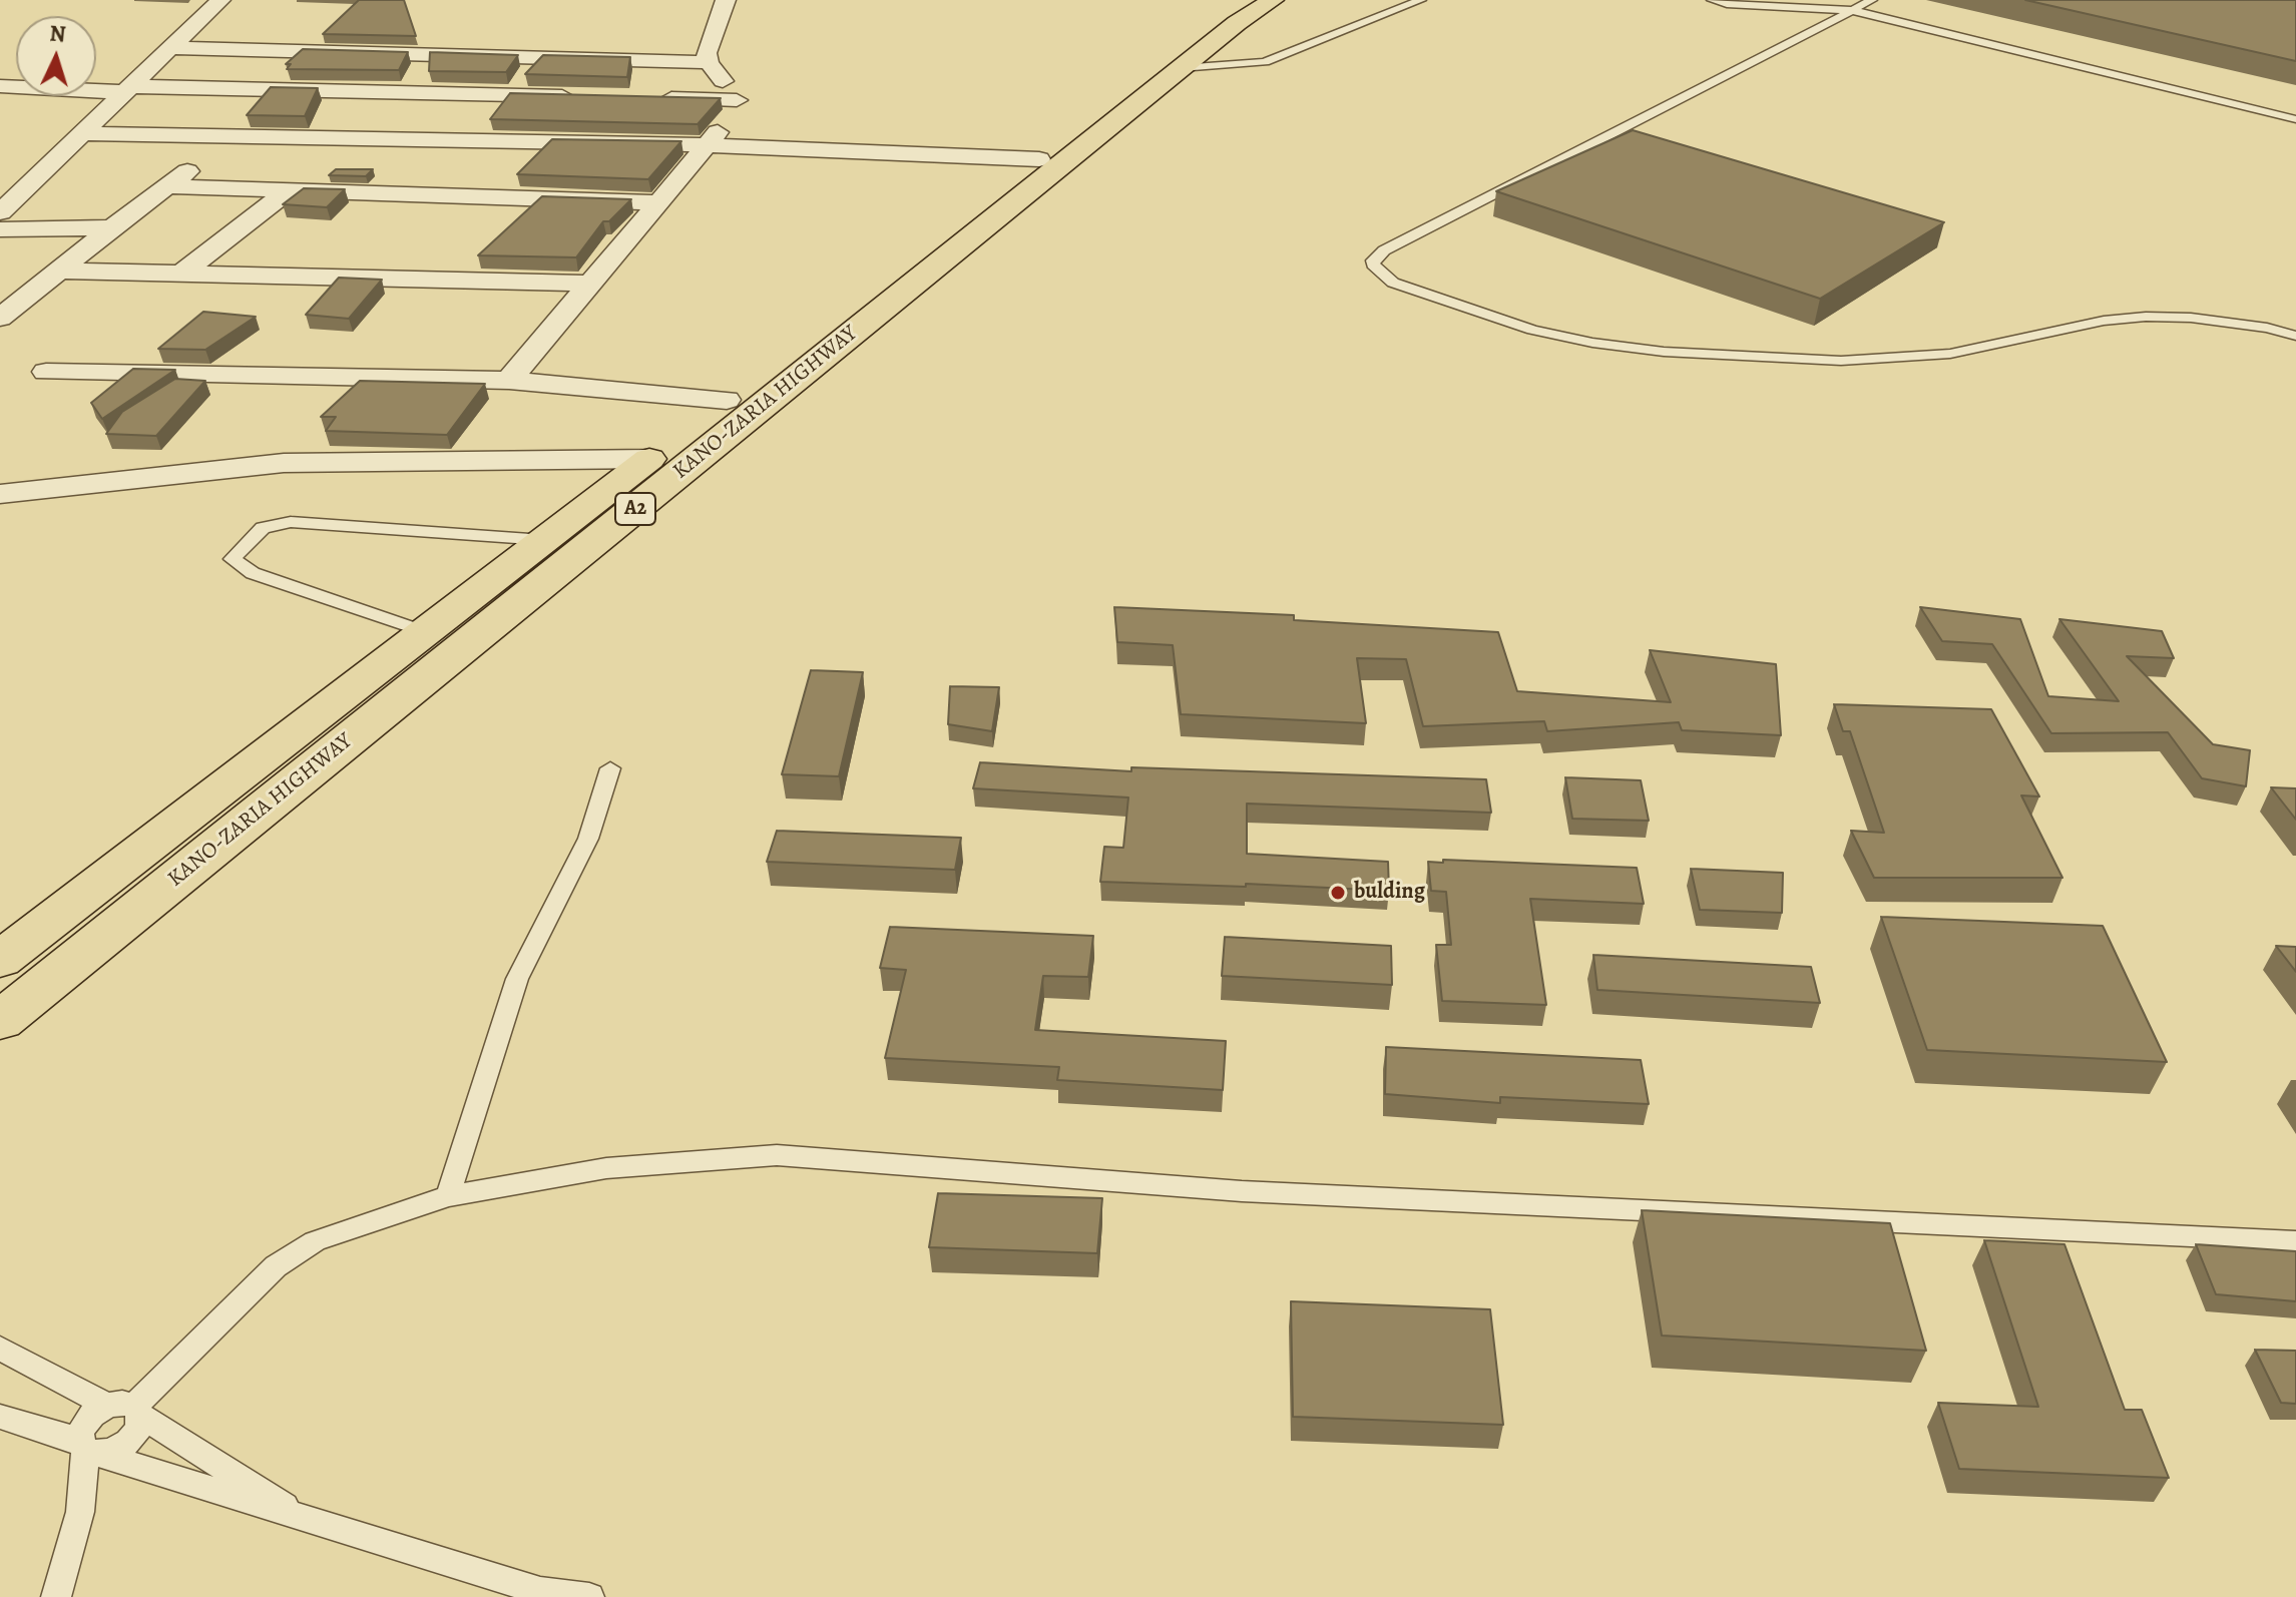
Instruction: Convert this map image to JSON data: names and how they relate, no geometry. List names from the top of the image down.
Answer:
{
  "streets": {
    "highway": ["KANO-ZARIA HIGHWAY", "A2"]
  },
  "places": ["bulding"],
  "north": "top"
}
